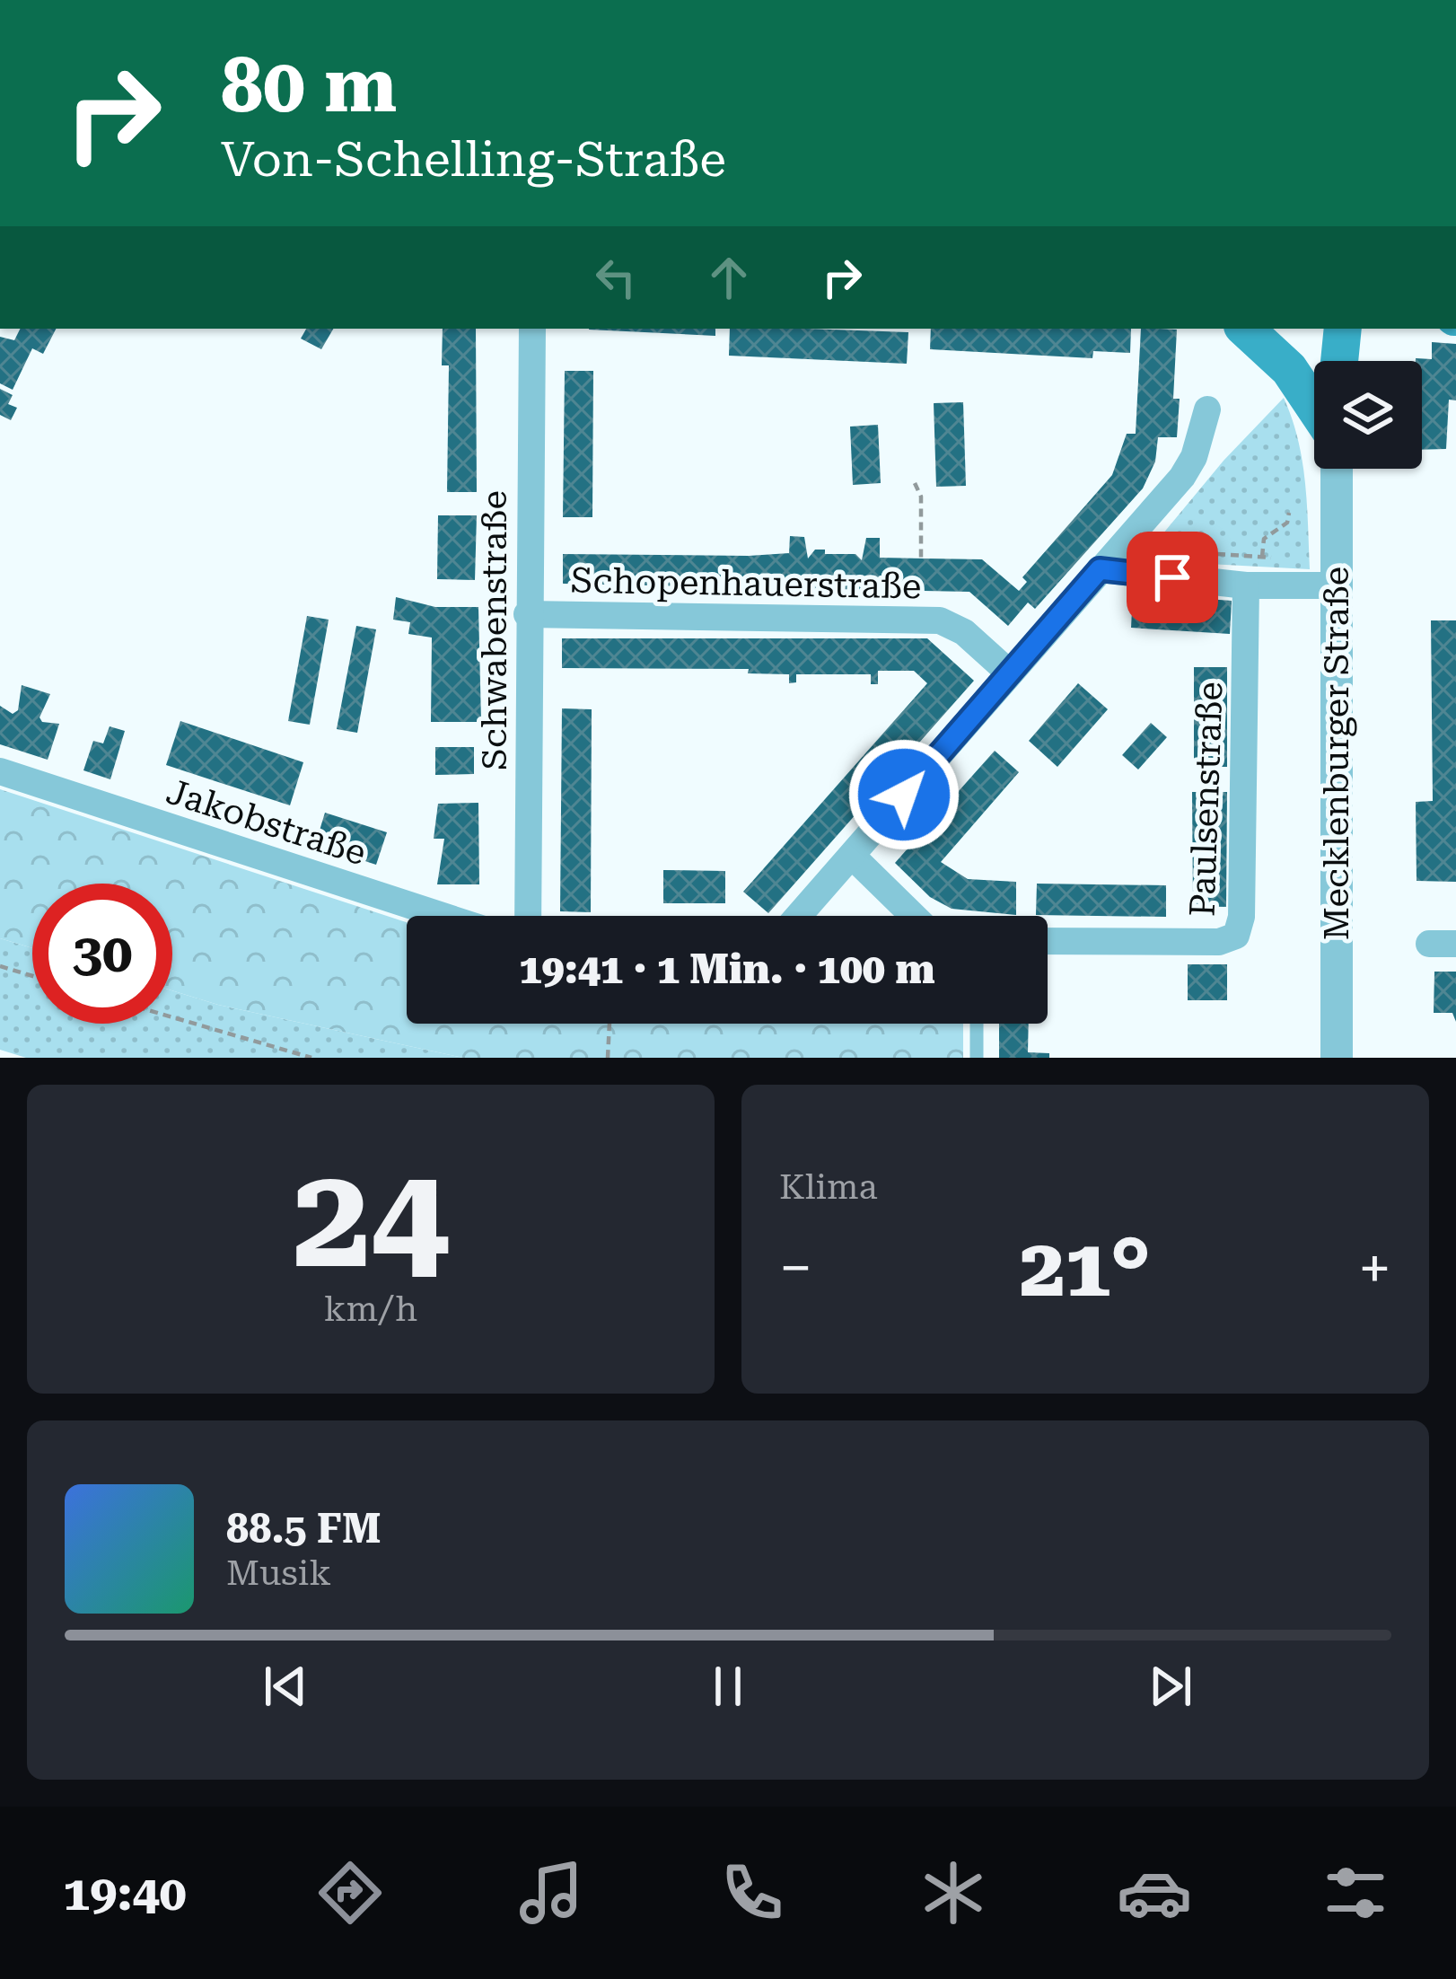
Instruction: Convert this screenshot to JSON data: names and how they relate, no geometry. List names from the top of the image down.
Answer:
{
  "streets": {
    "street": [
      "Schopenhauerstraße",
      "Schwabenstraße",
      "Mecklenburger Straße",
      "Paulsenstraße",
      "Jakobstraße"
    ]
  },
  "crossings": [
    ["Schopenhauerstraße", "Schwabenstraße"]
  ],
  "page": {
    "turn": ["80 m", "Von-Schelling-Straße"],
    "limit": "30",
    "trip": "19:41 · 1 Min. · 100 m",
    "tile": [
      ["24", "km/h"],
      "Klima"
    ],
    "heat": ["−", "21°", "+"],
    "song": ["88.5 FM", "Musik"],
    "tabs": "19:40"
  }
}
